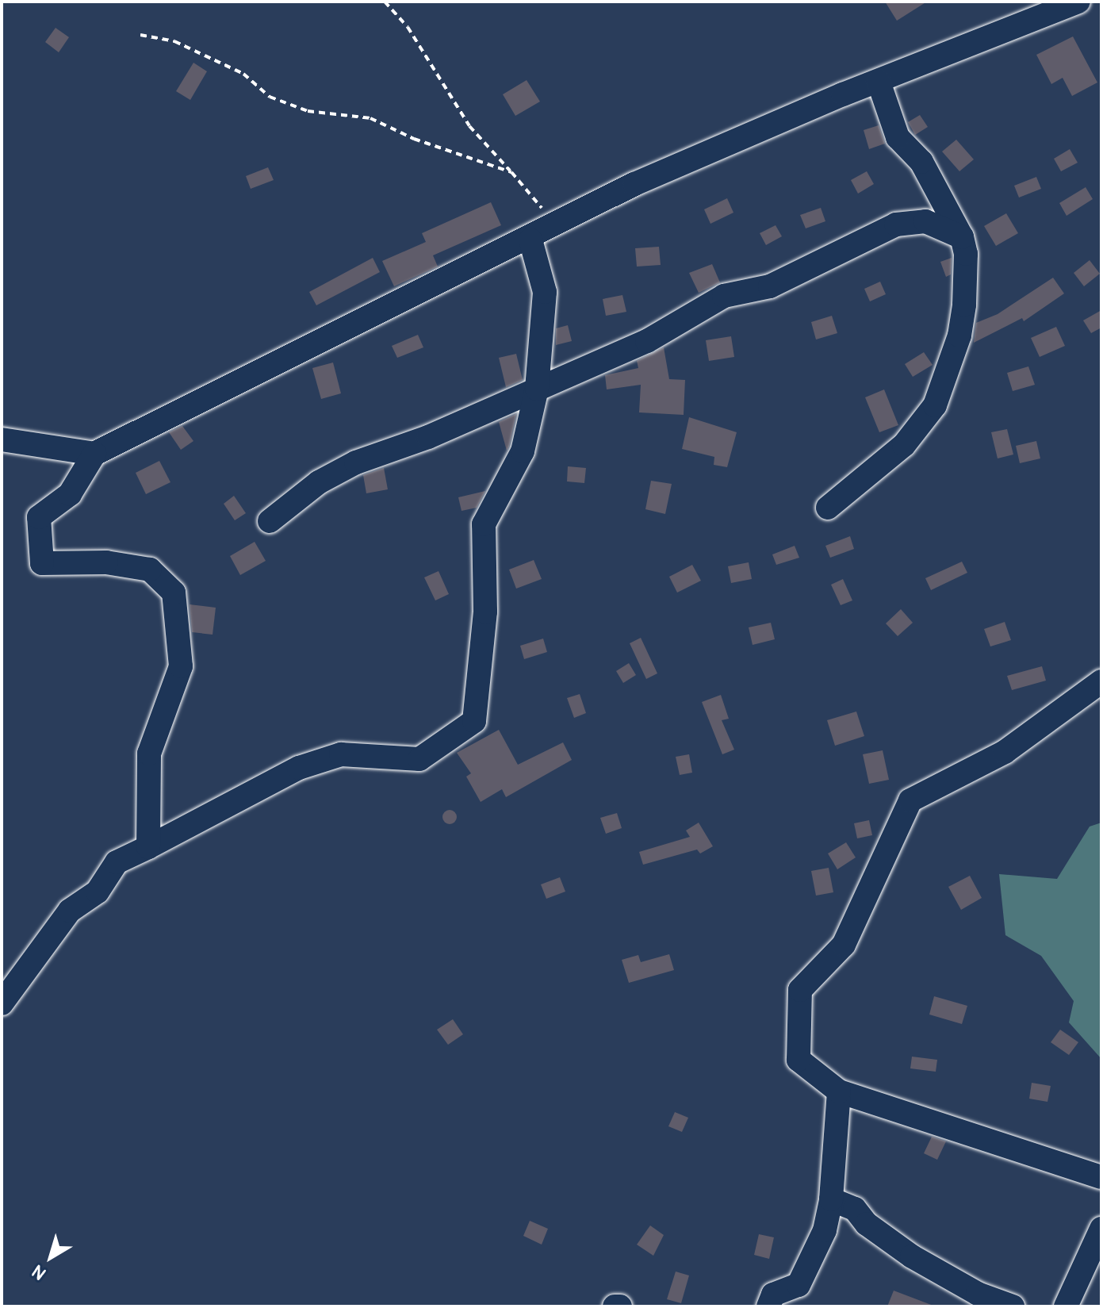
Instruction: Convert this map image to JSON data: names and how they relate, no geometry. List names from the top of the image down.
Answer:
{
  "north": "bottom left"
}
